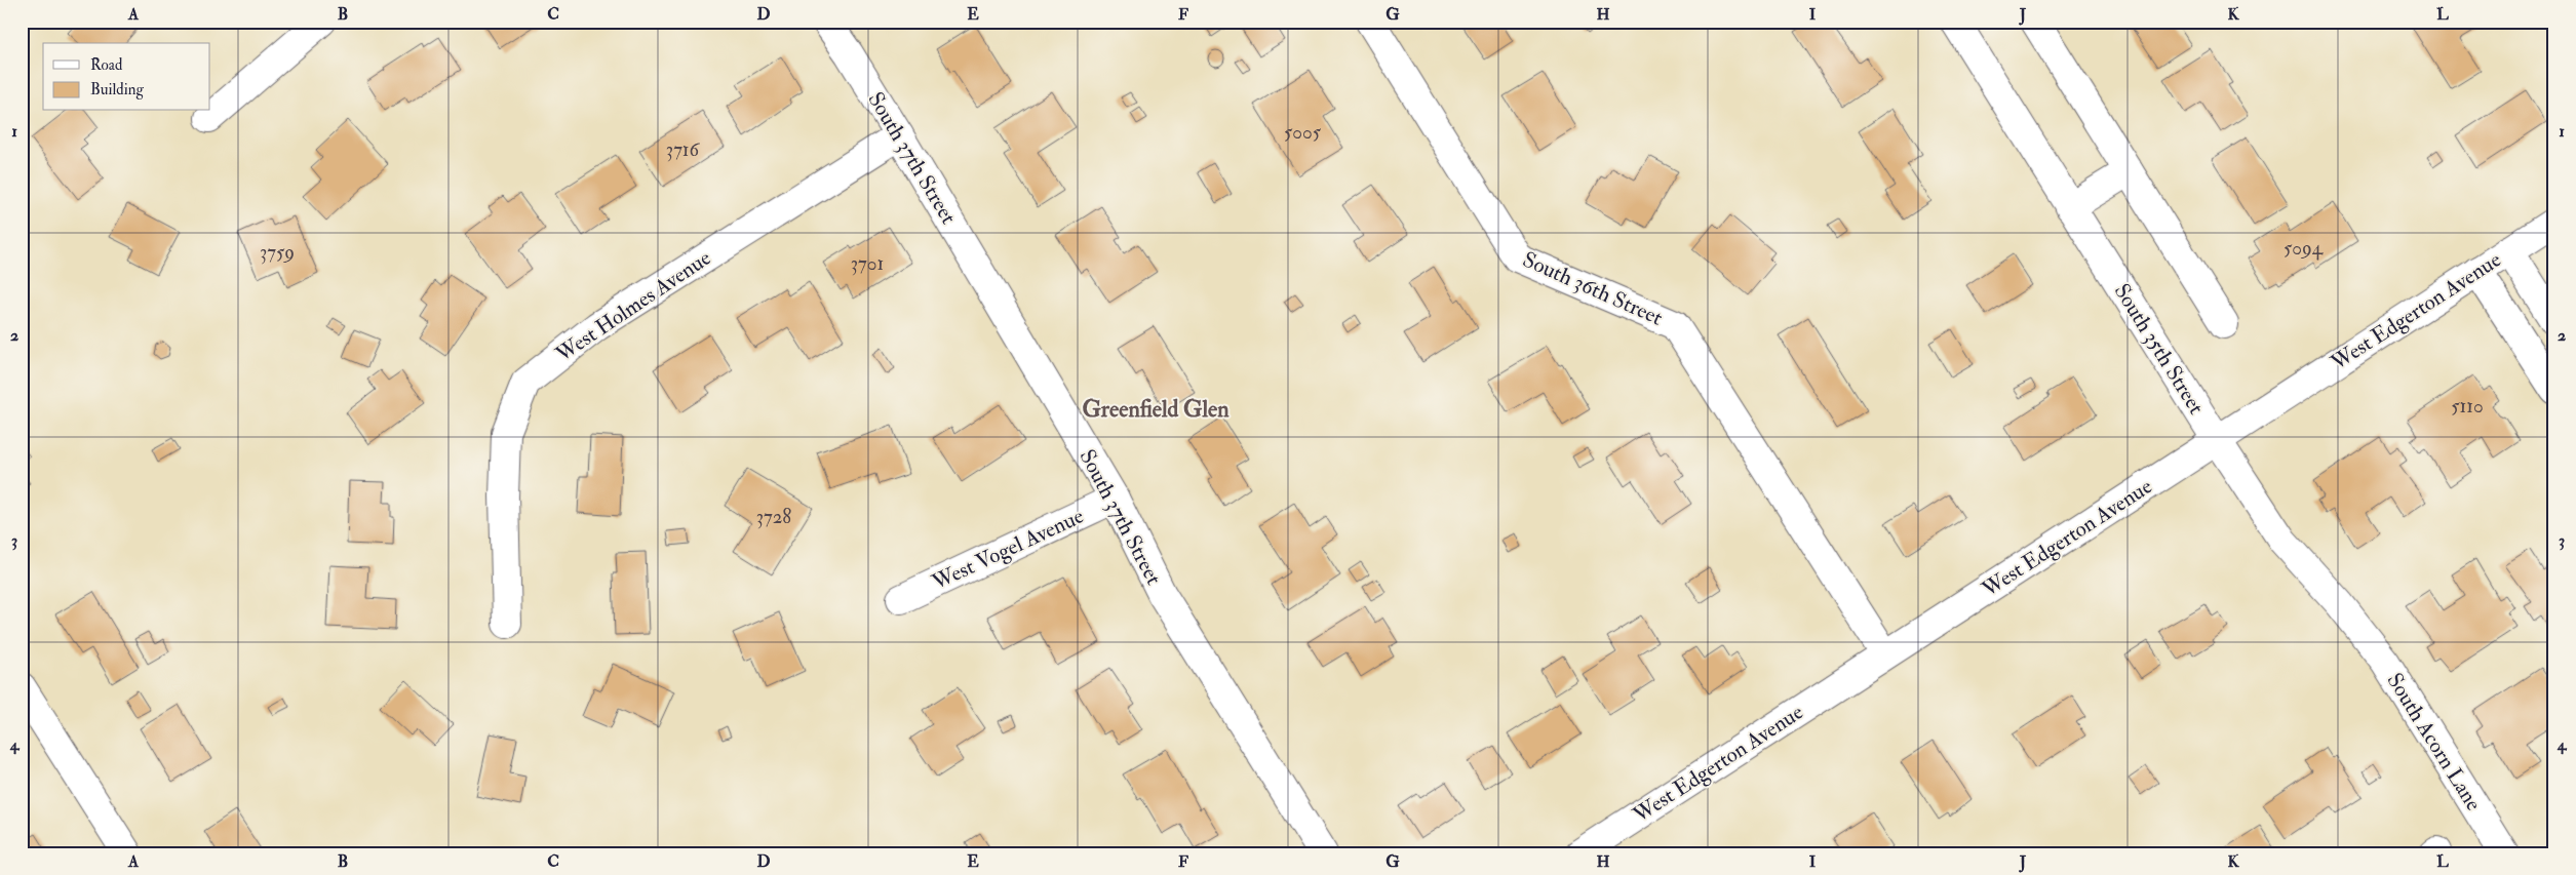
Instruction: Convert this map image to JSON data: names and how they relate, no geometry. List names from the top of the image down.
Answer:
{
  "streets": {
    "street": [
      "South 37th Street",
      "South 36th Street",
      "West Holmes Avenue",
      "West Edgerton Avenue",
      "South 35th Street",
      "West Vogel Avenue",
      "South Acorn Lane"
    ]
  },
  "crossings": [
    ["South 37th Street", "West Holmes Avenue"],
    ["South 37th Street", "West Vogel Avenue"],
    ["South 36th Street", "West Edgerton Avenue"],
    ["West Edgerton Avenue", "South 35th Street"],
    ["South 35th Street", "South Acorn Lane"]
  ],
  "districts": ["Greenfield Glen"],
  "house_numbers": [
    "5005",
    "3716",
    "5094",
    "3759",
    "3701",
    "5110",
    "3728"
  ],
  "legend": ["Road", "Building"],
  "grid": {
    "columns": [
      "A",
      "B",
      "C",
      "D",
      "E",
      "F",
      "G",
      "H",
      "I",
      "J",
      "K",
      "L"
    ],
    "rows": [
      "1",
      "2",
      "3",
      "4"
    ]
  }
}
